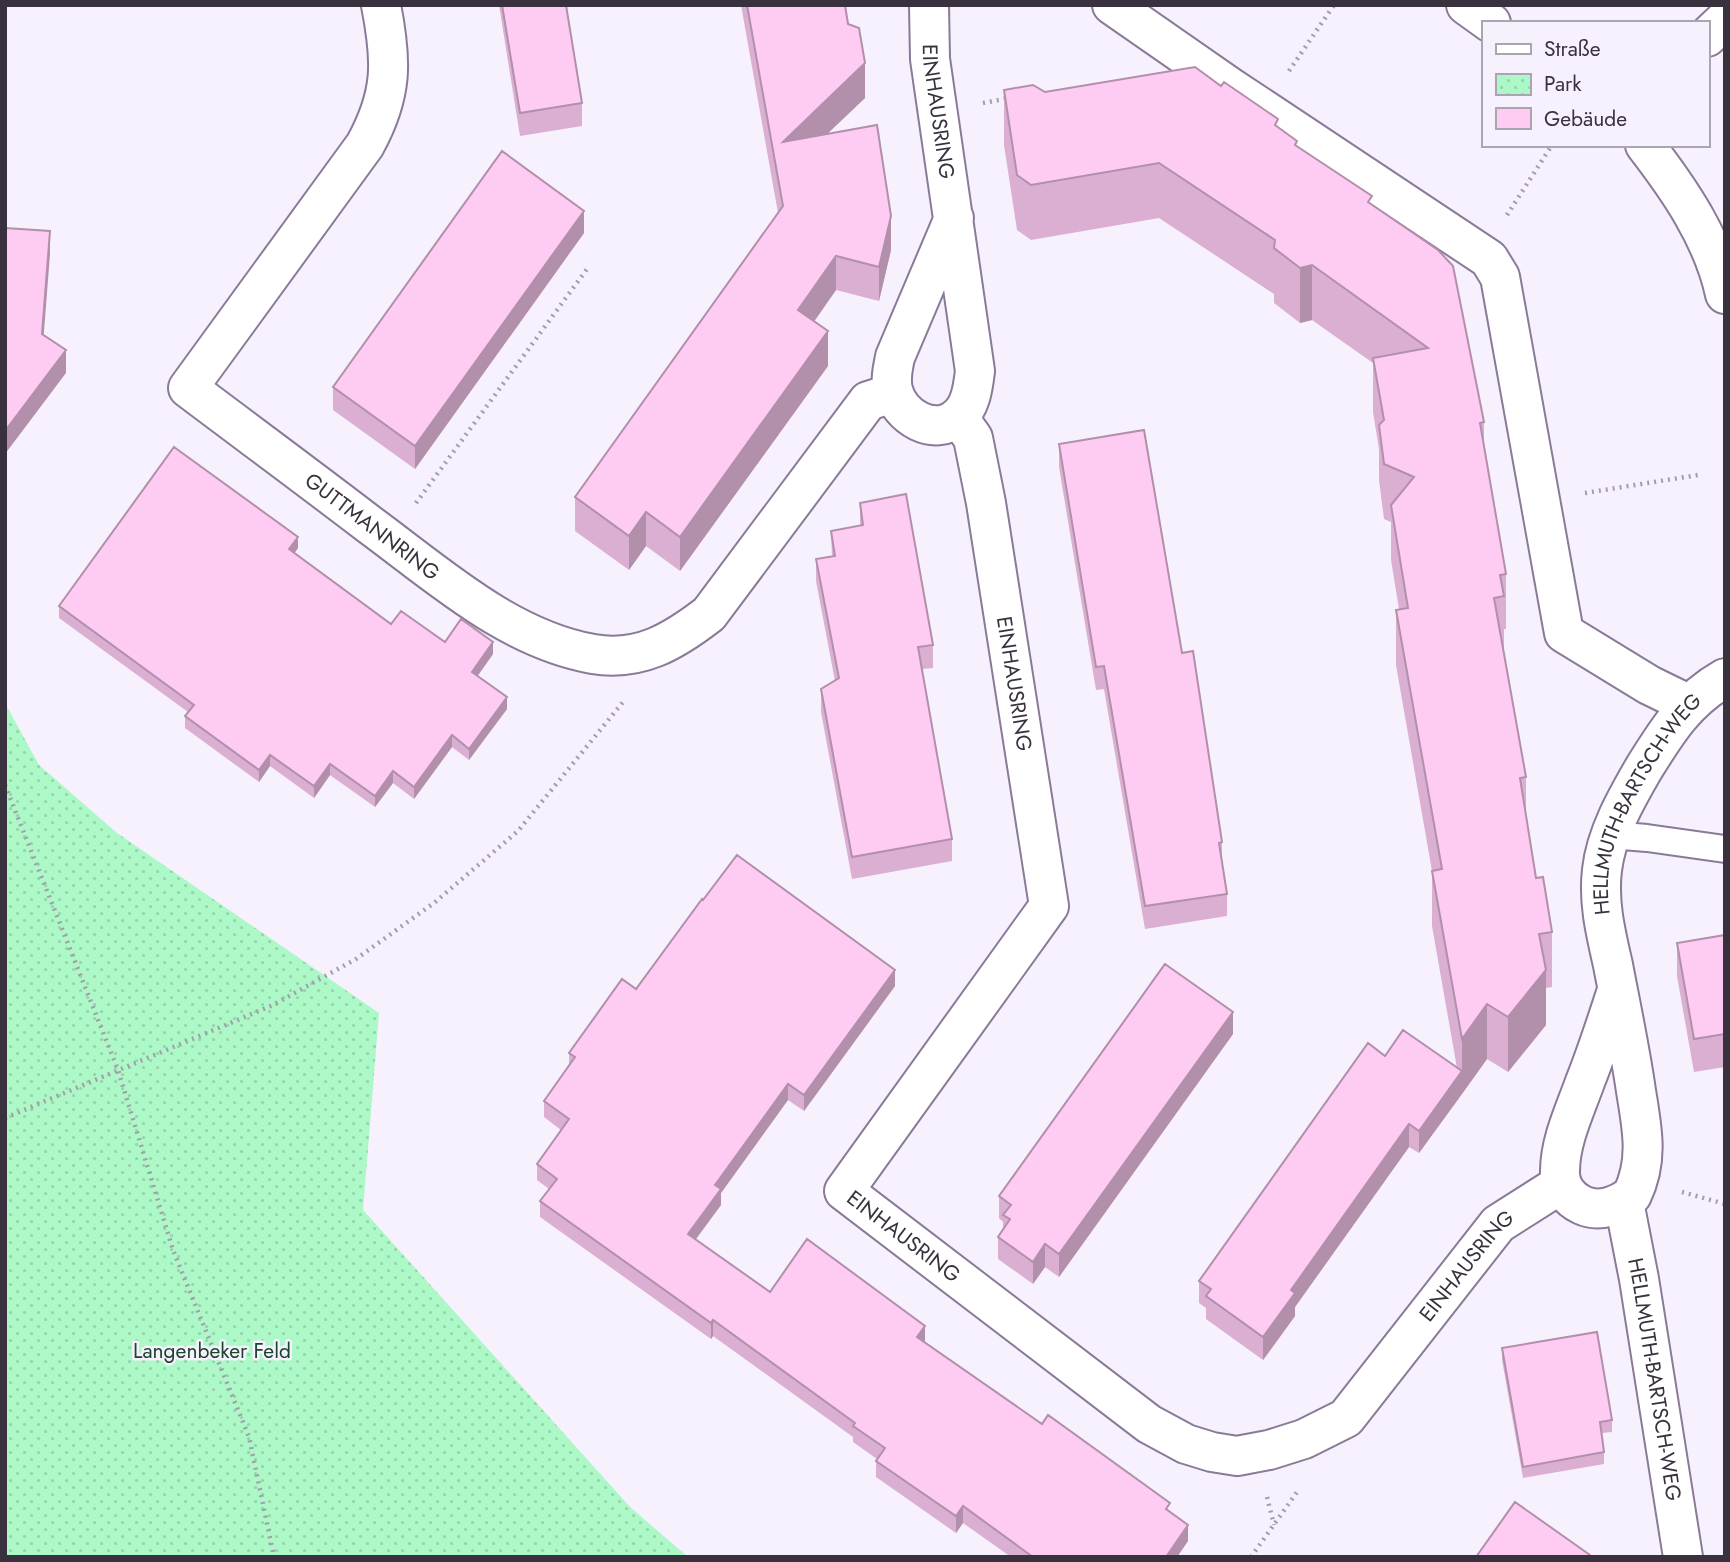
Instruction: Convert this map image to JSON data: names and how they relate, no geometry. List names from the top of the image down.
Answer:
{
  "streets": {
    "street": ["EINHAUSRING", "GUTTMANNRING", "HELLMUTH-BARTSCH-WEG"]
  },
  "crossings": [
    ["EINHAUSRING", "HELLMUTH-BARTSCH-WEG"]
  ],
  "parks": ["Langenbeker Feld"],
  "legend": ["Straße", "Park", "Gebäude"]
}
